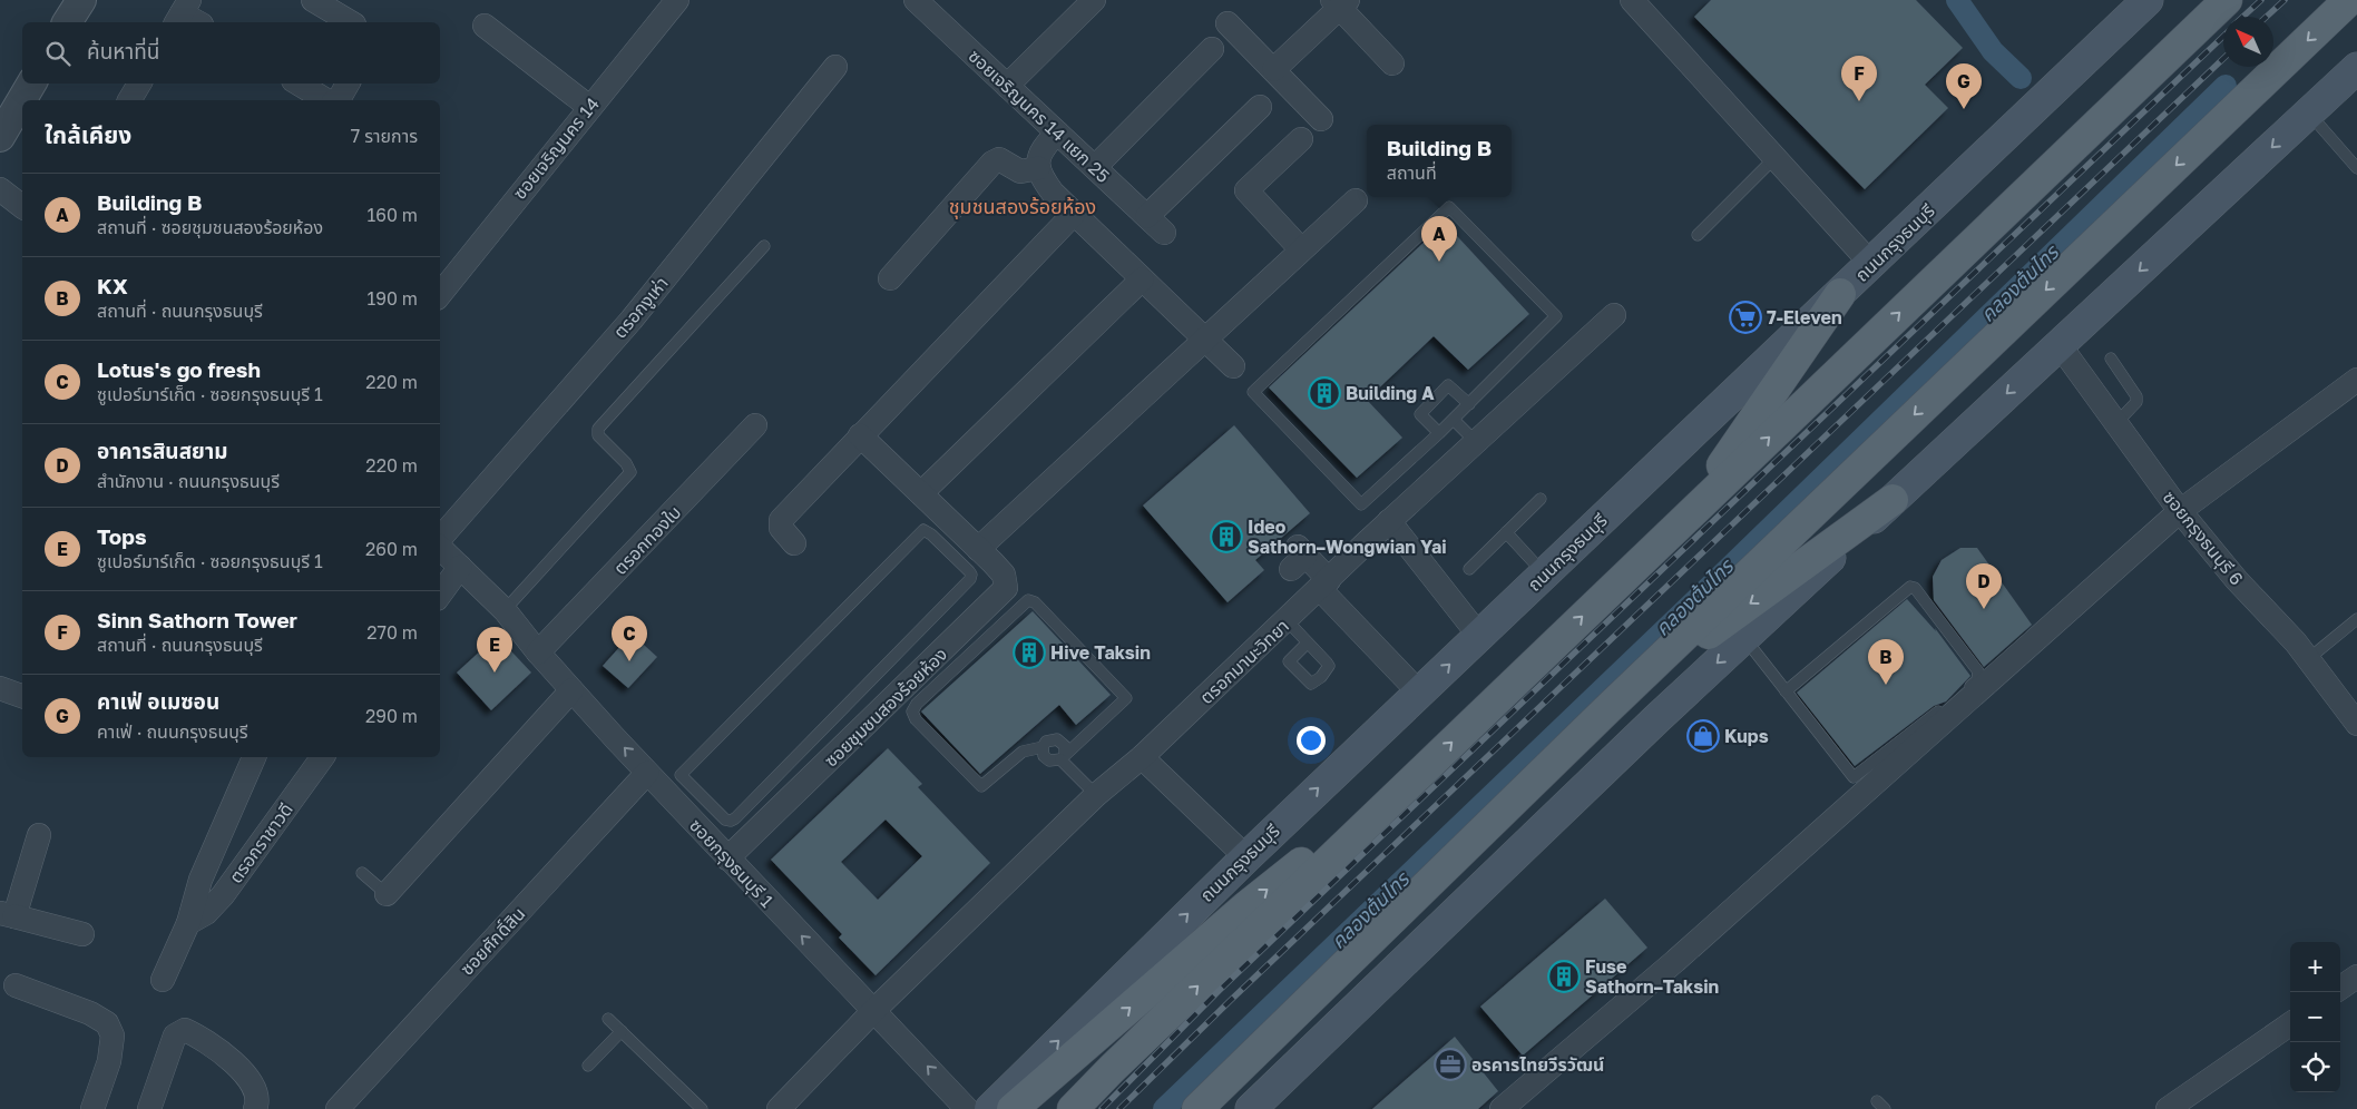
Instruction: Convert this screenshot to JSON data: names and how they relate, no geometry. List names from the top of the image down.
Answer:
{
  "streets": {
    "main road": ["ถนนกรุงธนบุรี"],
    "street": [
      "ซอยเจริญนคร 14 แยก 25",
      "ซอยเจริญนคร 14",
      "ตรอกงูเห่า",
      "ซอยกรุงธนบุรี 6",
      "ตรอกทองใบ",
      "ตรอกมานะวิทยา",
      "ซอยชุมชนสองร้อยห้อง",
      "ตรอกราชาวดี",
      "ซอยกรุงธนบุรี 1",
      "ซอยศักดิ์สิน"
    ]
  },
  "crossings": [
    ["ตรอกทองใบ", "ซอยกรุงธนบุรี 1"],
    ["ตรอกมานะวิทยา", "ซอยกรุงธนบุรี 1"],
    ["ซอยชุมชนสองร้อยห้อง", "ซอยกรุงธนบุรี 1"],
    ["ซอยกรุงธนบุรี 1", "ซอยศักดิ์สิน"]
  ],
  "one_way": ["ซอยกรุงธนบุรี 1"],
  "districts": ["ชุมชนสองร้อยห้อง"],
  "water": ["คลองต้นไทร"],
  "places": {
    "supermarket": ["7-Eleven"],
    "building": [
      "Building A",
      "Ideo Sathorn–Wongwian Yai",
      "Hive Taksin",
      "Fuse Sathorn–Taksin"
    ],
    "shop": ["Kups"],
    "office": ["อรคารไทยวีรวัฒน์"]
  },
  "north": "top left",
  "page": {
    "search": "ค้นหาที่นี่",
    "pins": [
      "F",
      "G",
      "A",
      "D",
      "C",
      "E",
      "B"
    ],
    "heading": ["ใกล้เคียง", "7 รายการ"],
    "popup": ["Building B", "สถานที่"],
    "list": [
      {
        "mark": "A",
        "name": "Building B",
        "note": "สถานที่ · ซอยชุมชนสองร้อยห้อง",
        "value": "160 m"
      },
      {
        "mark": "B",
        "name": "KX",
        "note": "สถานที่ · ถนนกรุงธนบุรี",
        "value": "190 m"
      },
      {
        "mark": "C",
        "name": "Lotus's go fresh",
        "note": "ซูเปอร์มาร์เก็ต · ซอยกรุงธนบุรี 1",
        "value": "220 m"
      },
      {
        "mark": "D",
        "name": "อาคารสินสยาม",
        "note": "สำนักงาน · ถนนกรุงธนบุรี",
        "value": "220 m"
      },
      {
        "mark": "E",
        "name": "Tops",
        "note": "ซูเปอร์มาร์เก็ต · ซอยกรุงธนบุรี 1",
        "value": "260 m"
      },
      {
        "mark": "F",
        "name": "Sinn Sathorn Tower",
        "note": "สถานที่ · ถนนกรุงธนบุรี",
        "value": "270 m"
      },
      {
        "mark": "G",
        "name": "คาเฟ่ อเมซอน",
        "note": "คาเฟ่ · ถนนกรุงธนบุรี",
        "value": "290 m"
      }
    ],
    "map_buttons": ["+", "−"]
  }
}
